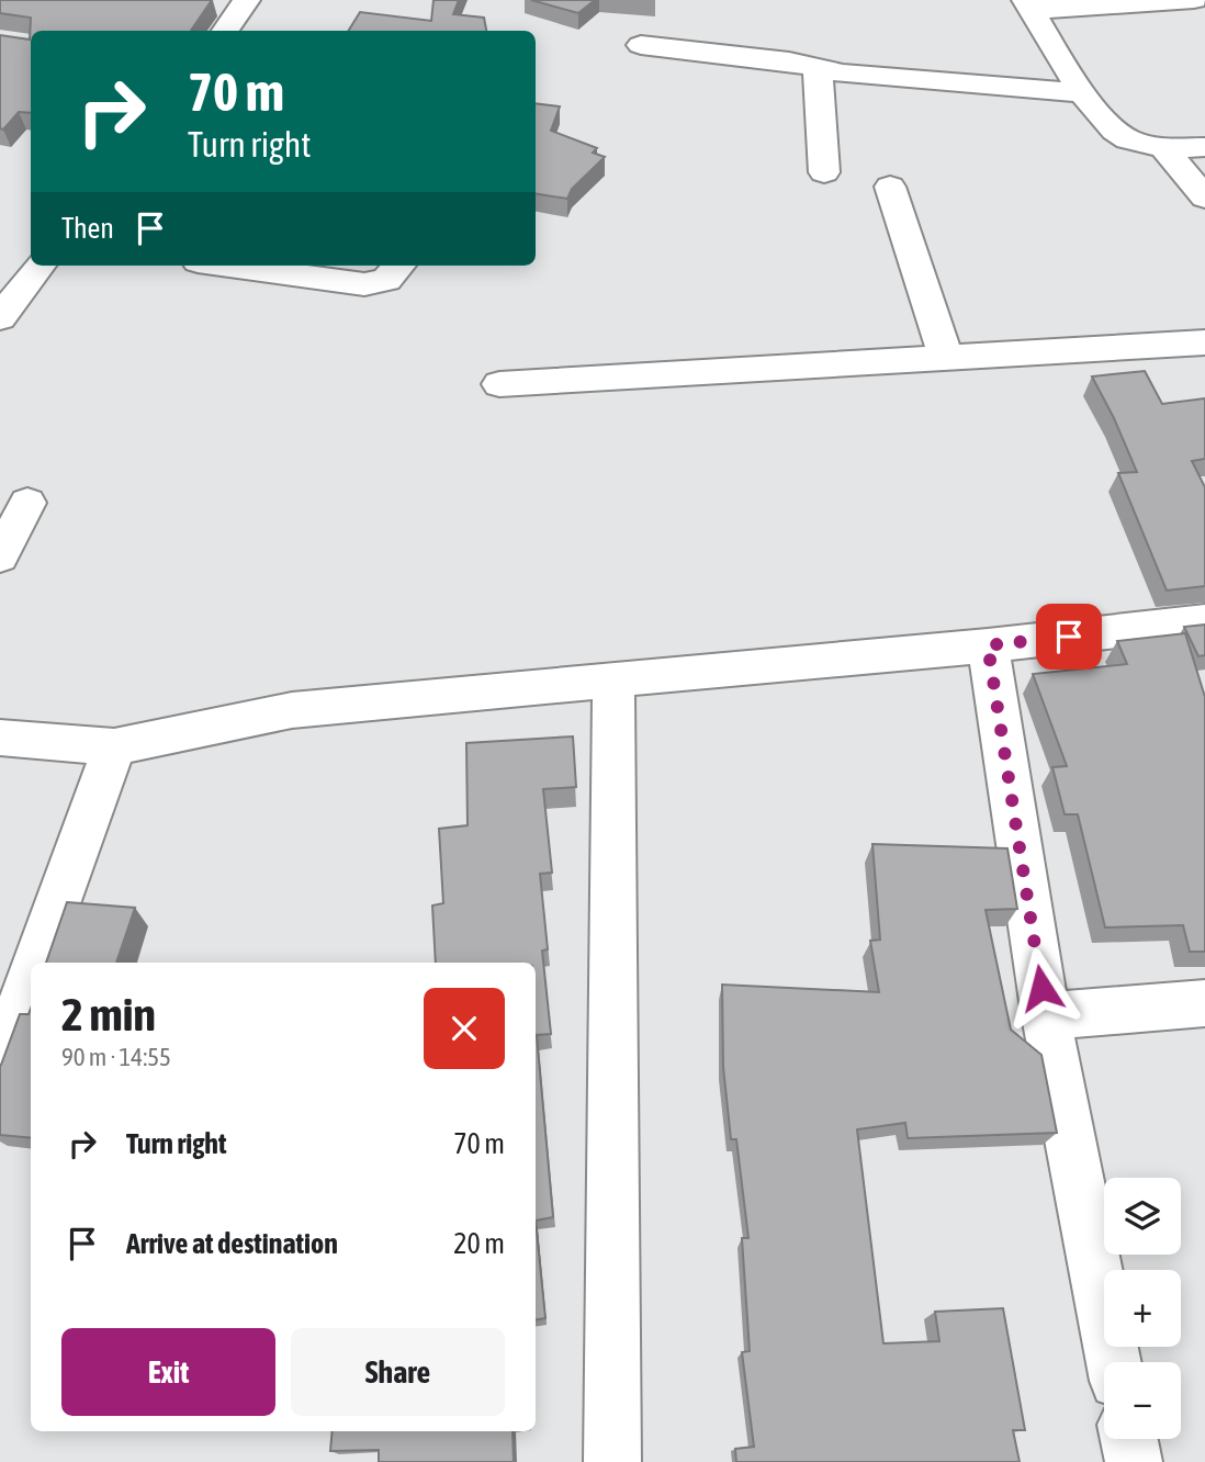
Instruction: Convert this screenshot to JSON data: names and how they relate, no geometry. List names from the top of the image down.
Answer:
{
  "page": {
    "turn": ["70 m", "Turn right"],
    "then": "Then",
    "heading": ["2 min", "90 m · 14:55"],
    "list": [
      {
        "name": "Turn right",
        "value": "70 m"
      },
      {
        "name": "Arrive at destination",
        "value": "20 m"
      }
    ],
    "map_buttons": ["+", "−"],
    "buttons": ["Exit", "Share"]
  }
}
